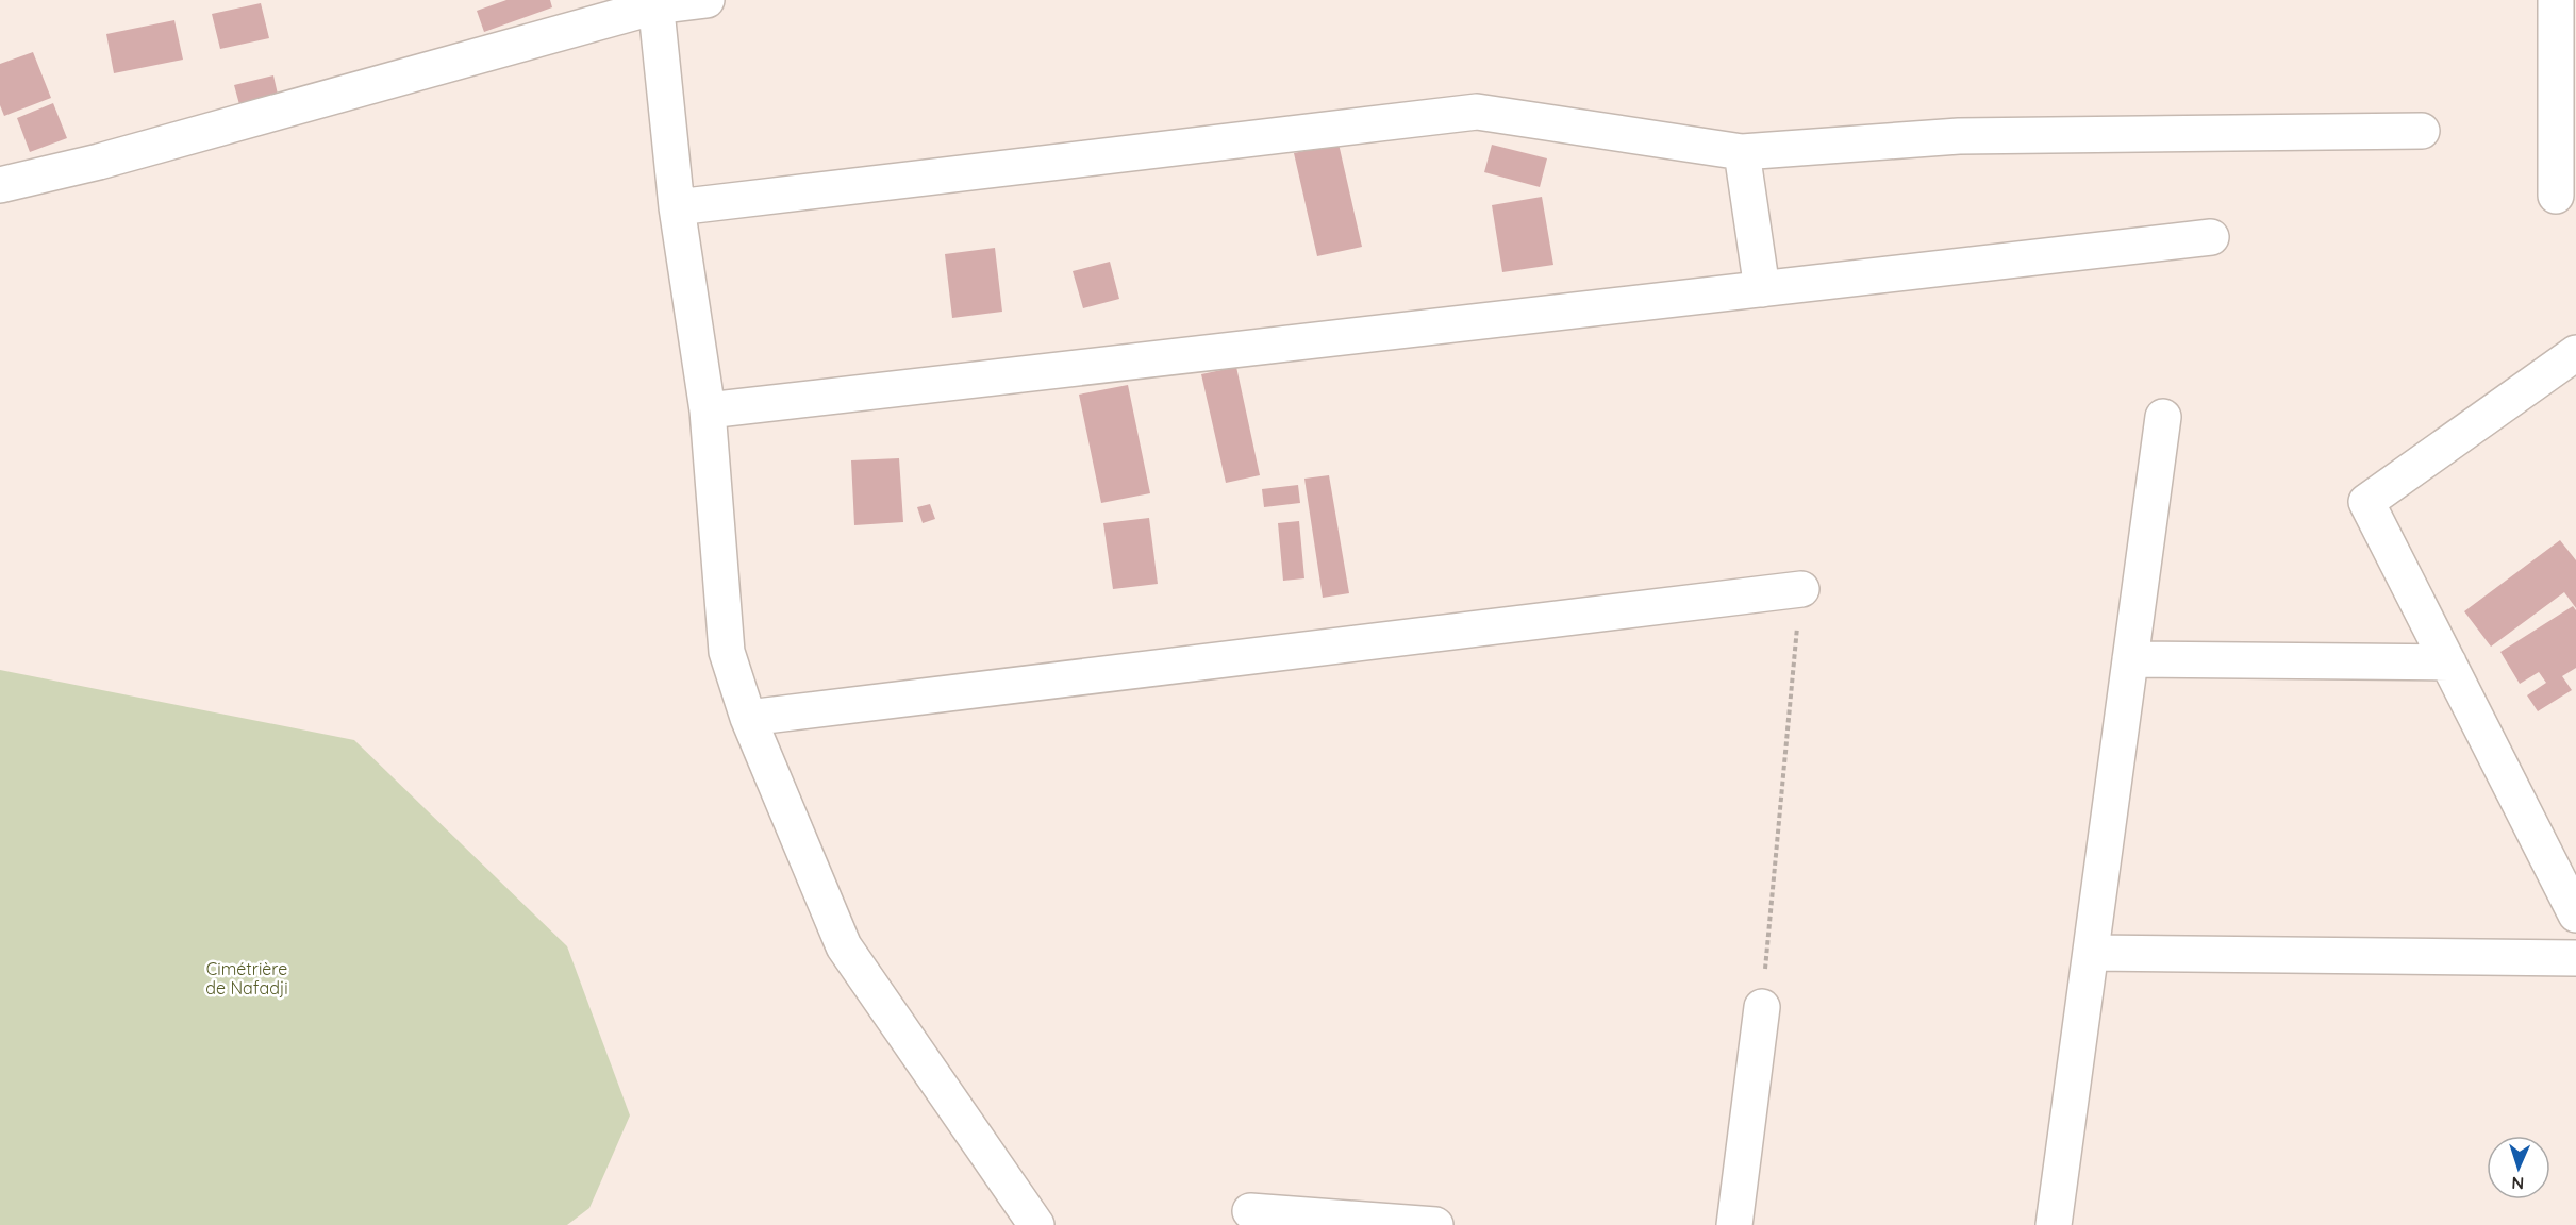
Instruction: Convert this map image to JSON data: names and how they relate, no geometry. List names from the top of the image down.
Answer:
{
  "parks": ["Cimétrière de Nafadji"],
  "north": "bottom"
}
